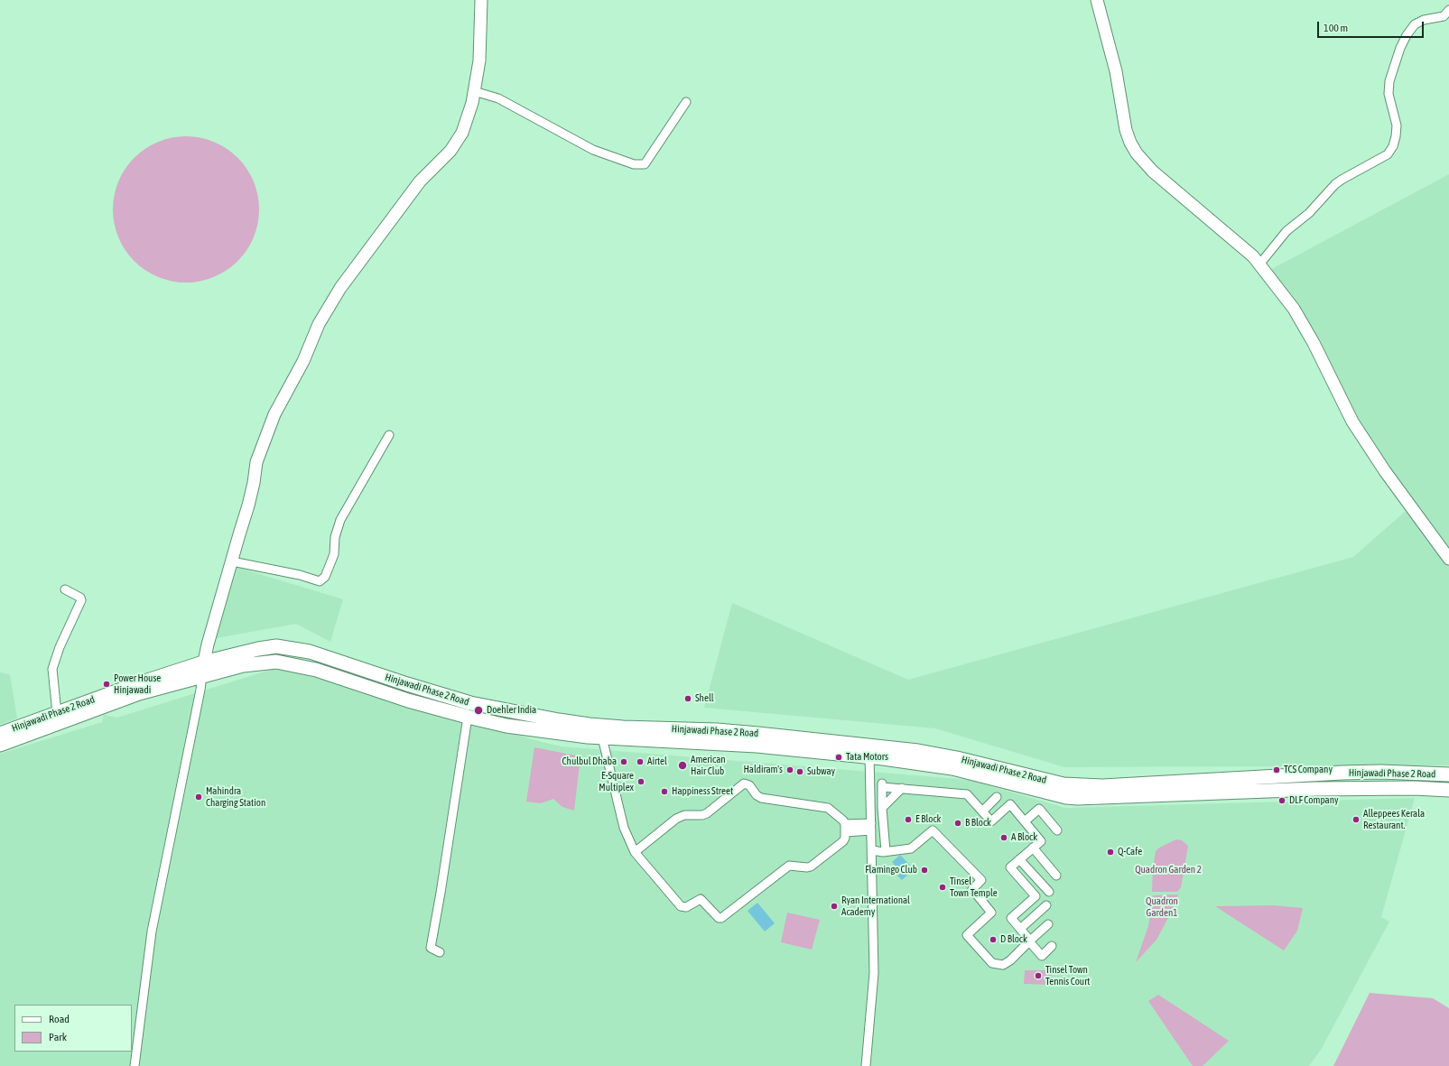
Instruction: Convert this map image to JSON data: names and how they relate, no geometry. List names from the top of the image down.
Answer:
{
  "streets": {
    "main road": ["Hinjawadi Phase 2 Road"]
  },
  "parks": ["Quadron Garden 2", "Quadron Garden1"],
  "places": [
    "Power House Hinjawadi",
    "Shell",
    "Doehler India",
    "Tata Motors",
    "Chulbul Dhaba",
    "Airtel",
    "American Hair Club",
    "Haldiram's",
    "TCS Company",
    "Subway",
    "E-Square Multiplex",
    "Happiness Street",
    "Mahindra Charging Station",
    "DLF Company",
    "E Block",
    "Alleppees Kerala Restaurant.",
    "B Block",
    "A Block",
    "Q-Cafe",
    "Flamingo Club",
    "Tinsel Town Temple",
    "Ryan International Academy",
    "D Block",
    "Tinsel Town Tennis Court"
  ],
  "legend": ["Road", "Park"],
  "scale_bar": "100 m"
}
